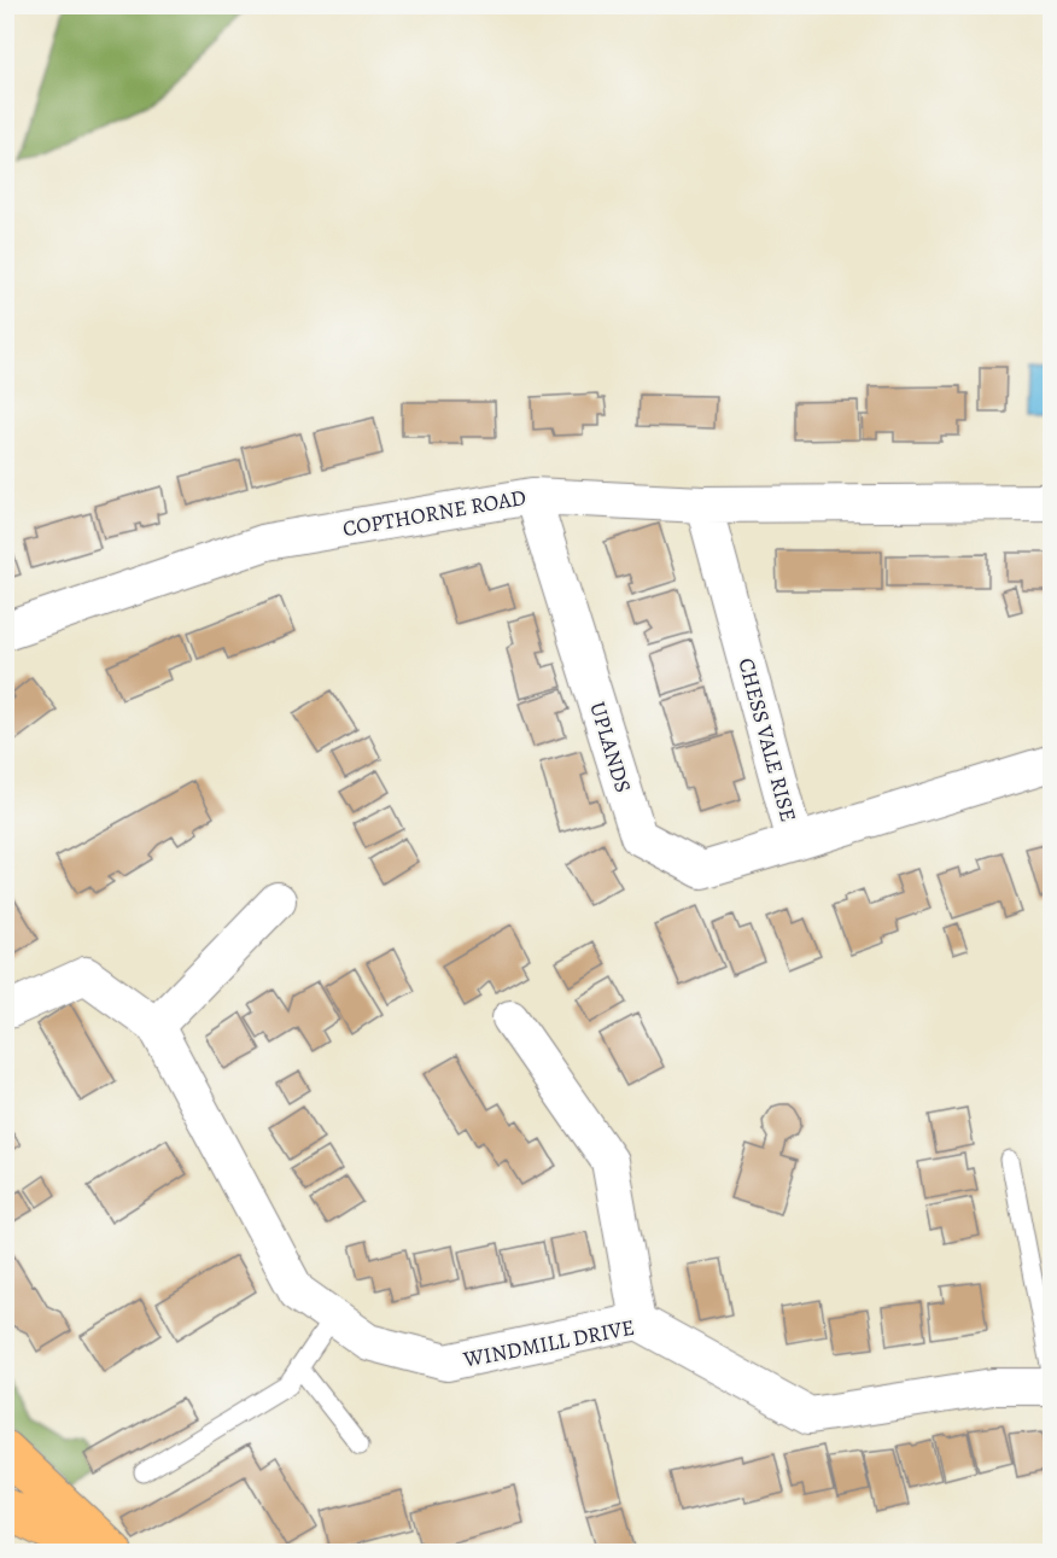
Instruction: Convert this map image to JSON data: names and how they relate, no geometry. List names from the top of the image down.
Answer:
{
  "streets": {
    "street": [
      "COPTHORNE ROAD",
      "CHESS VALE RISE",
      "UPLANDS",
      "WINDMILL DRIVE"
    ]
  },
  "crossings": [
    ["COPTHORNE ROAD", "CHESS VALE RISE"],
    ["COPTHORNE ROAD", "UPLANDS"],
    ["CHESS VALE RISE", "UPLANDS"]
  ]
}
